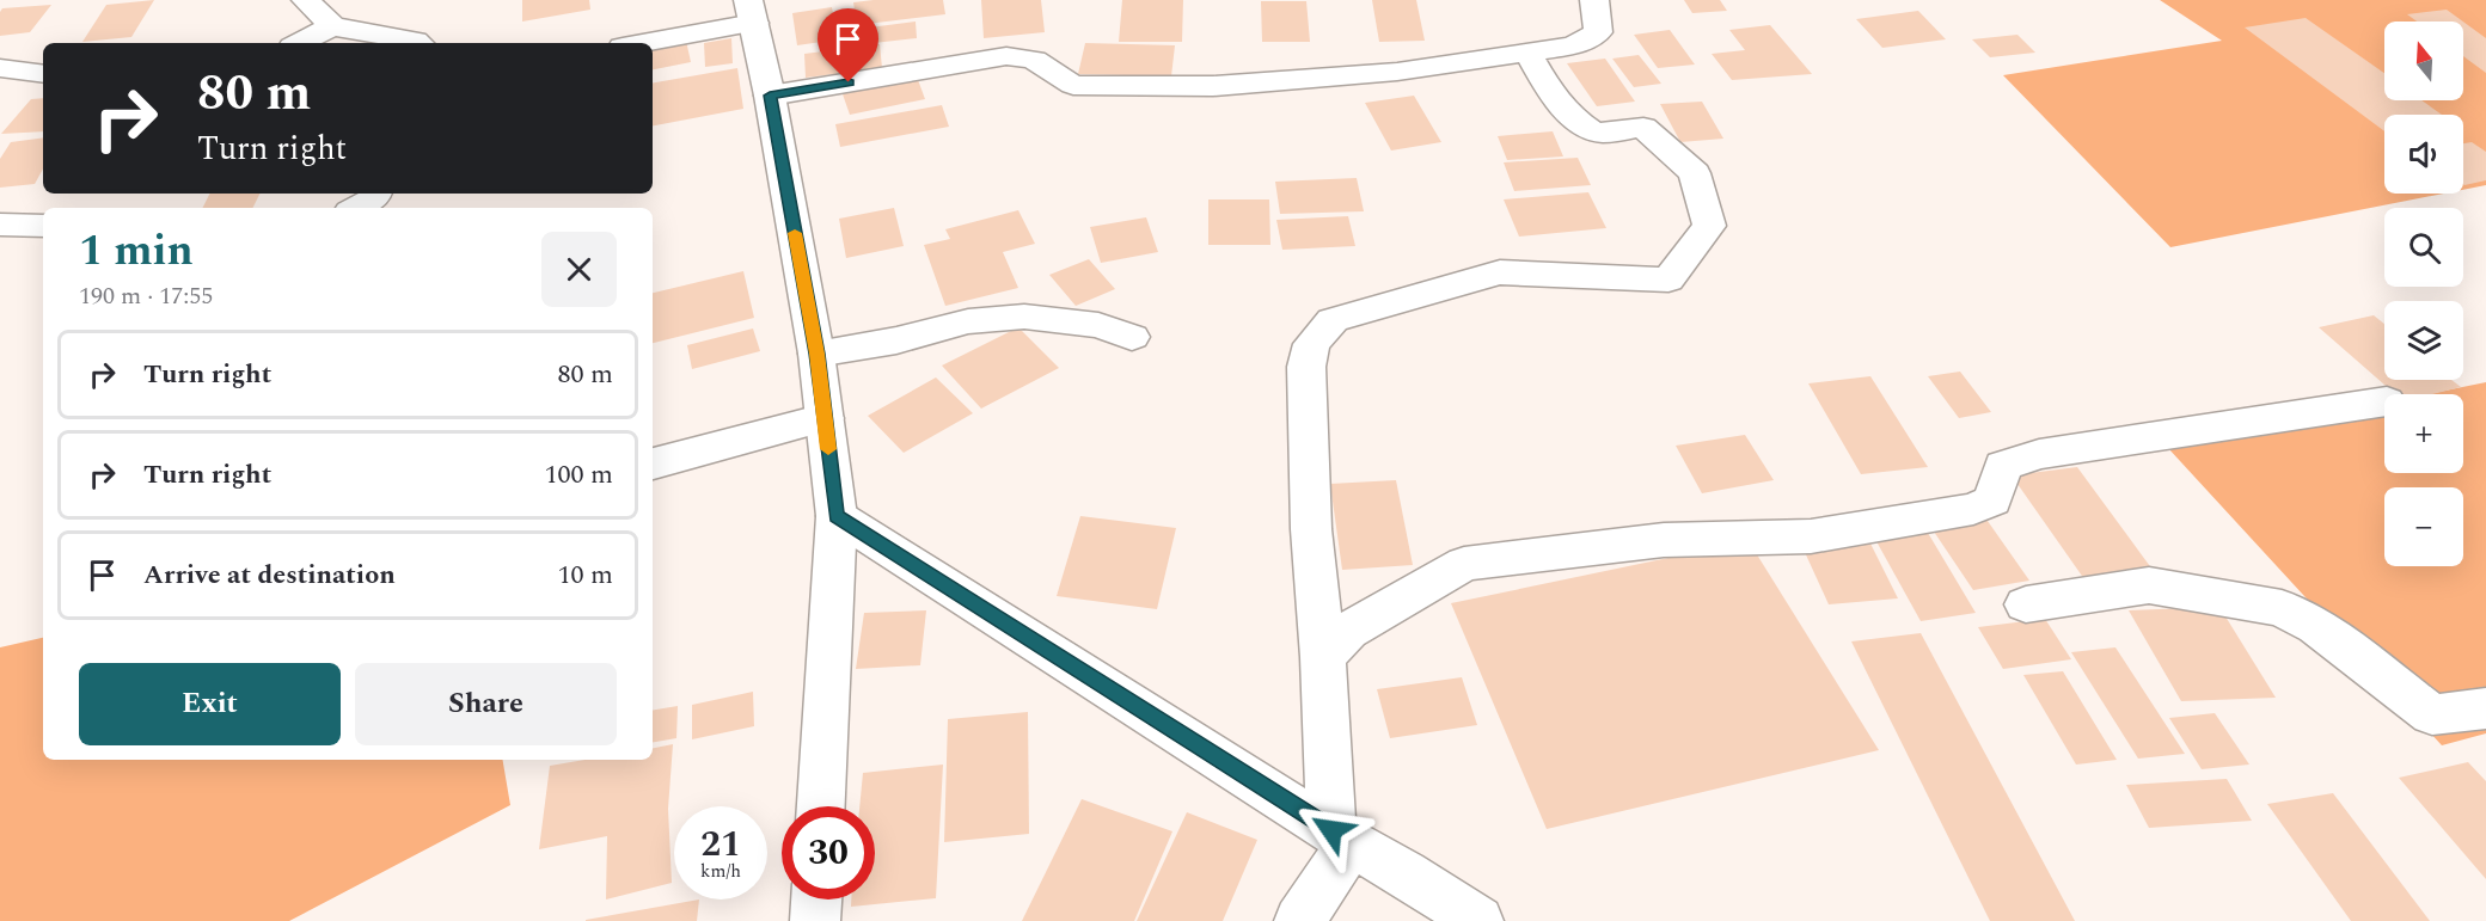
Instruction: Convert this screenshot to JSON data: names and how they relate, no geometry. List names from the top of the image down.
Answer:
{
  "north": "top",
  "page": {
    "map_buttons": ["+", "−"],
    "turn": ["80 m", "Turn right"],
    "heading": ["1 min", "190 m · 17:55"],
    "list": [
      {
        "name": "Turn right",
        "value": "80 m"
      },
      {
        "name": "Turn right",
        "value": "100 m"
      },
      {
        "name": "Arrive at destination",
        "value": "10 m"
      }
    ],
    "buttons": ["Exit", "Share"],
    "speed": "21 km/h",
    "limit": "30"
  }
}
